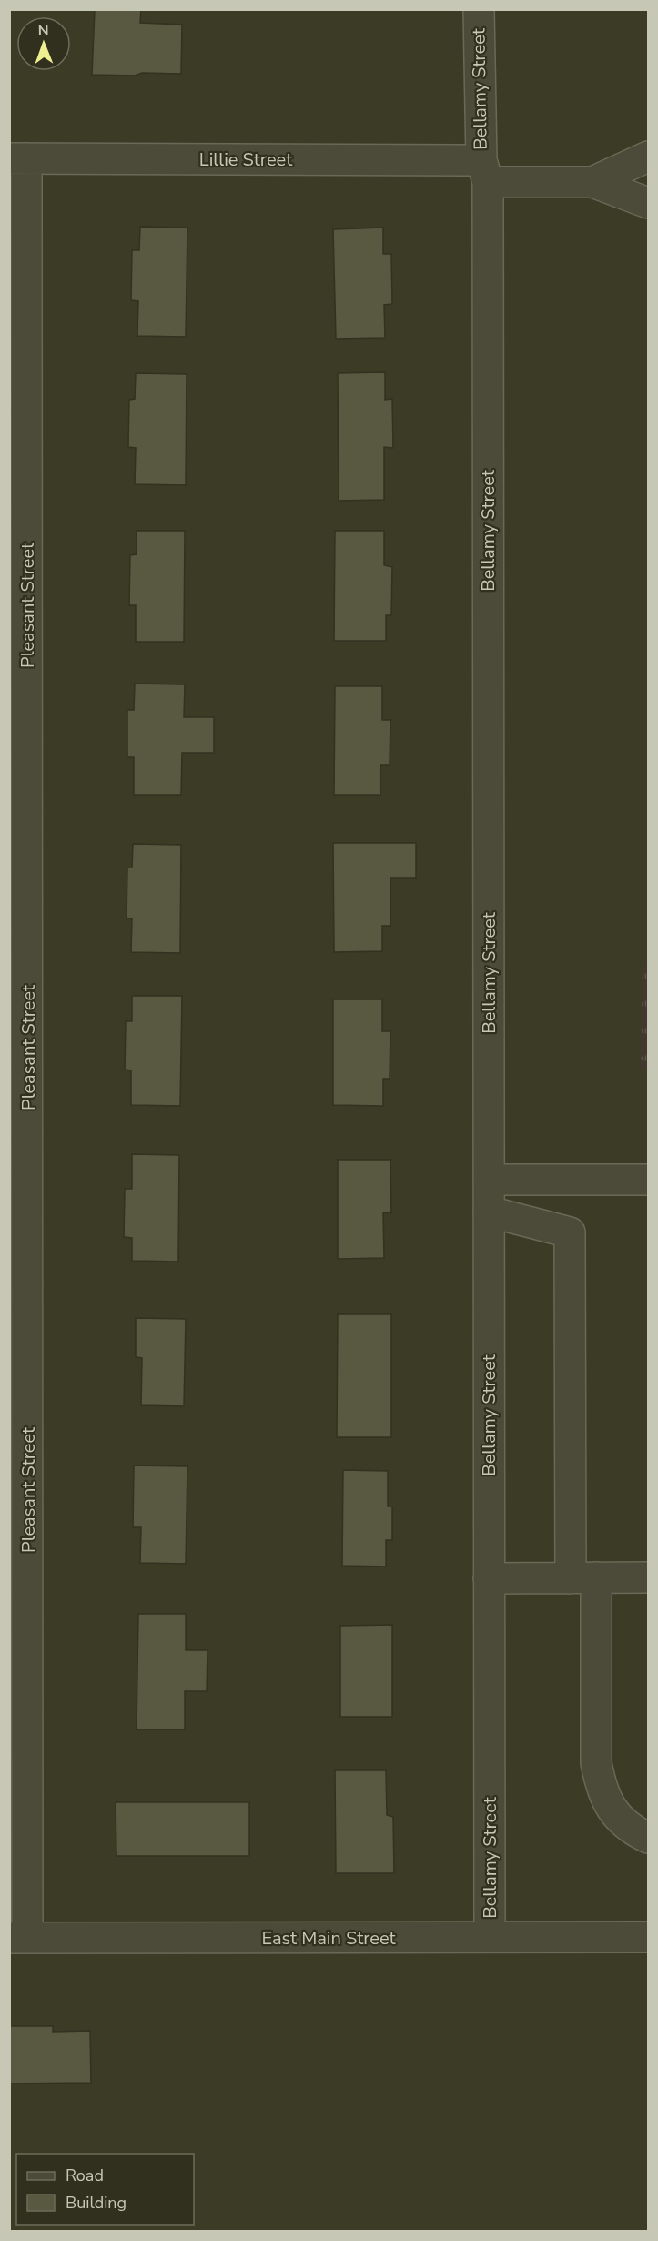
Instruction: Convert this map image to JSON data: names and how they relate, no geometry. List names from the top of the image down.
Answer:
{
  "streets": {
    "street": [
      "Bellamy Street",
      "Lillie Street",
      "Pleasant Street",
      "East Main Street"
    ]
  },
  "crossings": [
    ["Bellamy Street", "Lillie Street"],
    ["Bellamy Street", "East Main Street"],
    ["Lillie Street", "Pleasant Street"],
    ["Pleasant Street", "East Main Street"]
  ],
  "legend": ["Road", "Building"],
  "north": "top"
}
